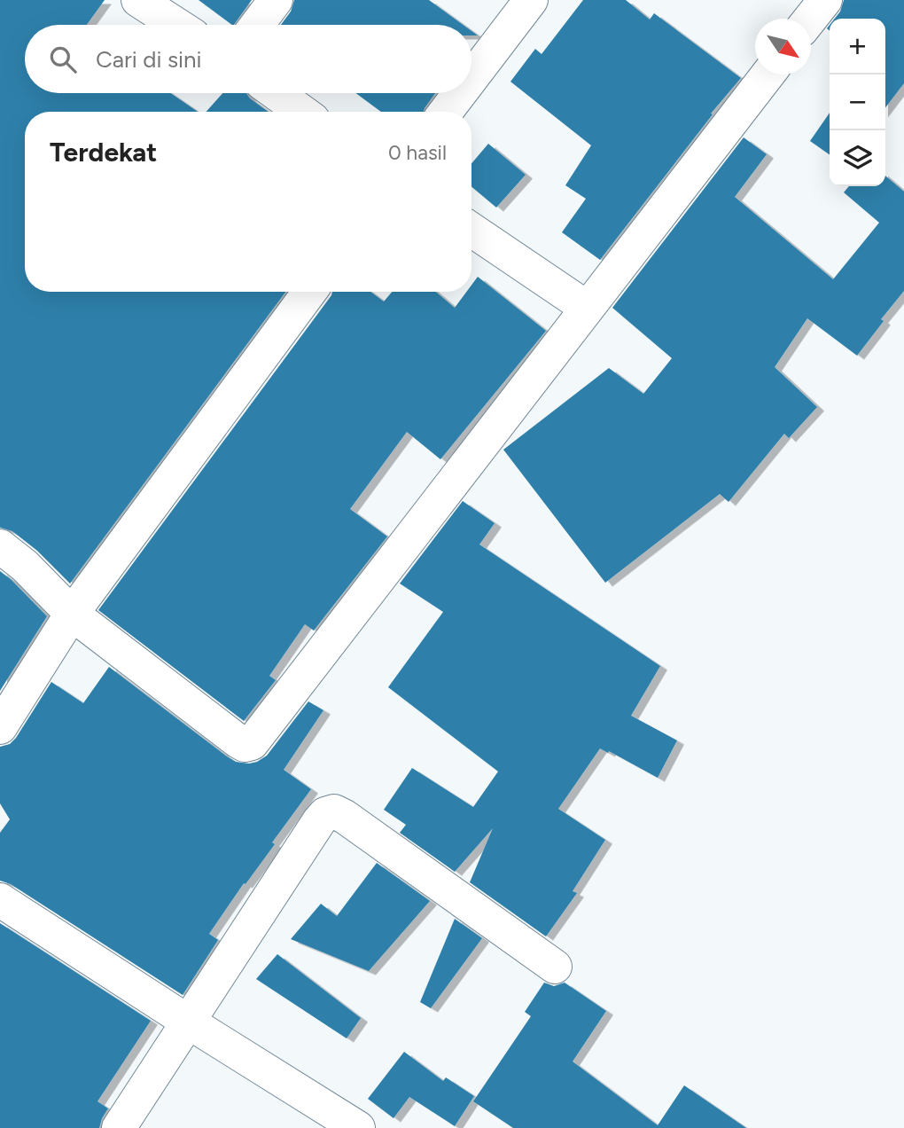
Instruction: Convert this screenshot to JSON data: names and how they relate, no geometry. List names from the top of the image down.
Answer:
{
  "north": "bottom right",
  "page": {
    "map_buttons": ["+", "−"],
    "search": "Cari di sini",
    "heading": ["Terdekat", "0 hasil"]
  }
}
